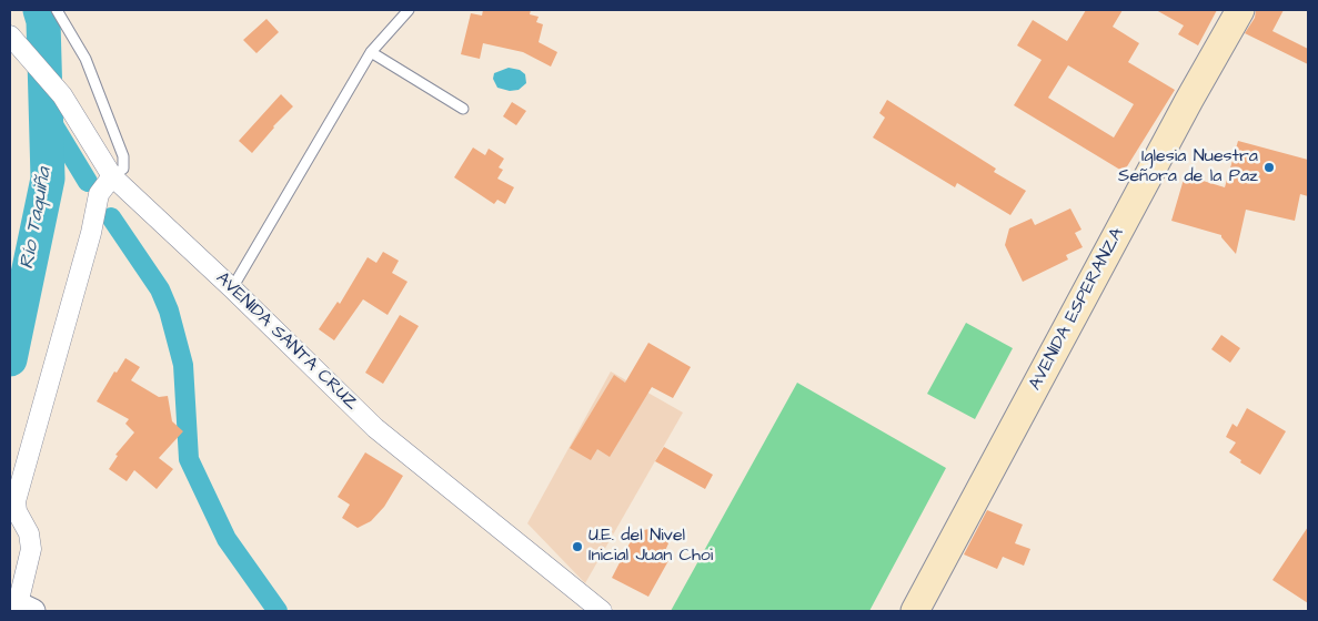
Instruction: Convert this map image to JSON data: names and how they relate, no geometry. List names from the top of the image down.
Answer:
{
  "streets": {
    "main road": ["AVENIDA ESPERANZA"],
    "street": ["AVENIDA SANTA CRUZ"]
  },
  "water": ["Río Taquiña"],
  "places": ["Iglesia Nuestra Señora de la Paz", "U.E. del Nivel Inicial Juan Choi"]
}
